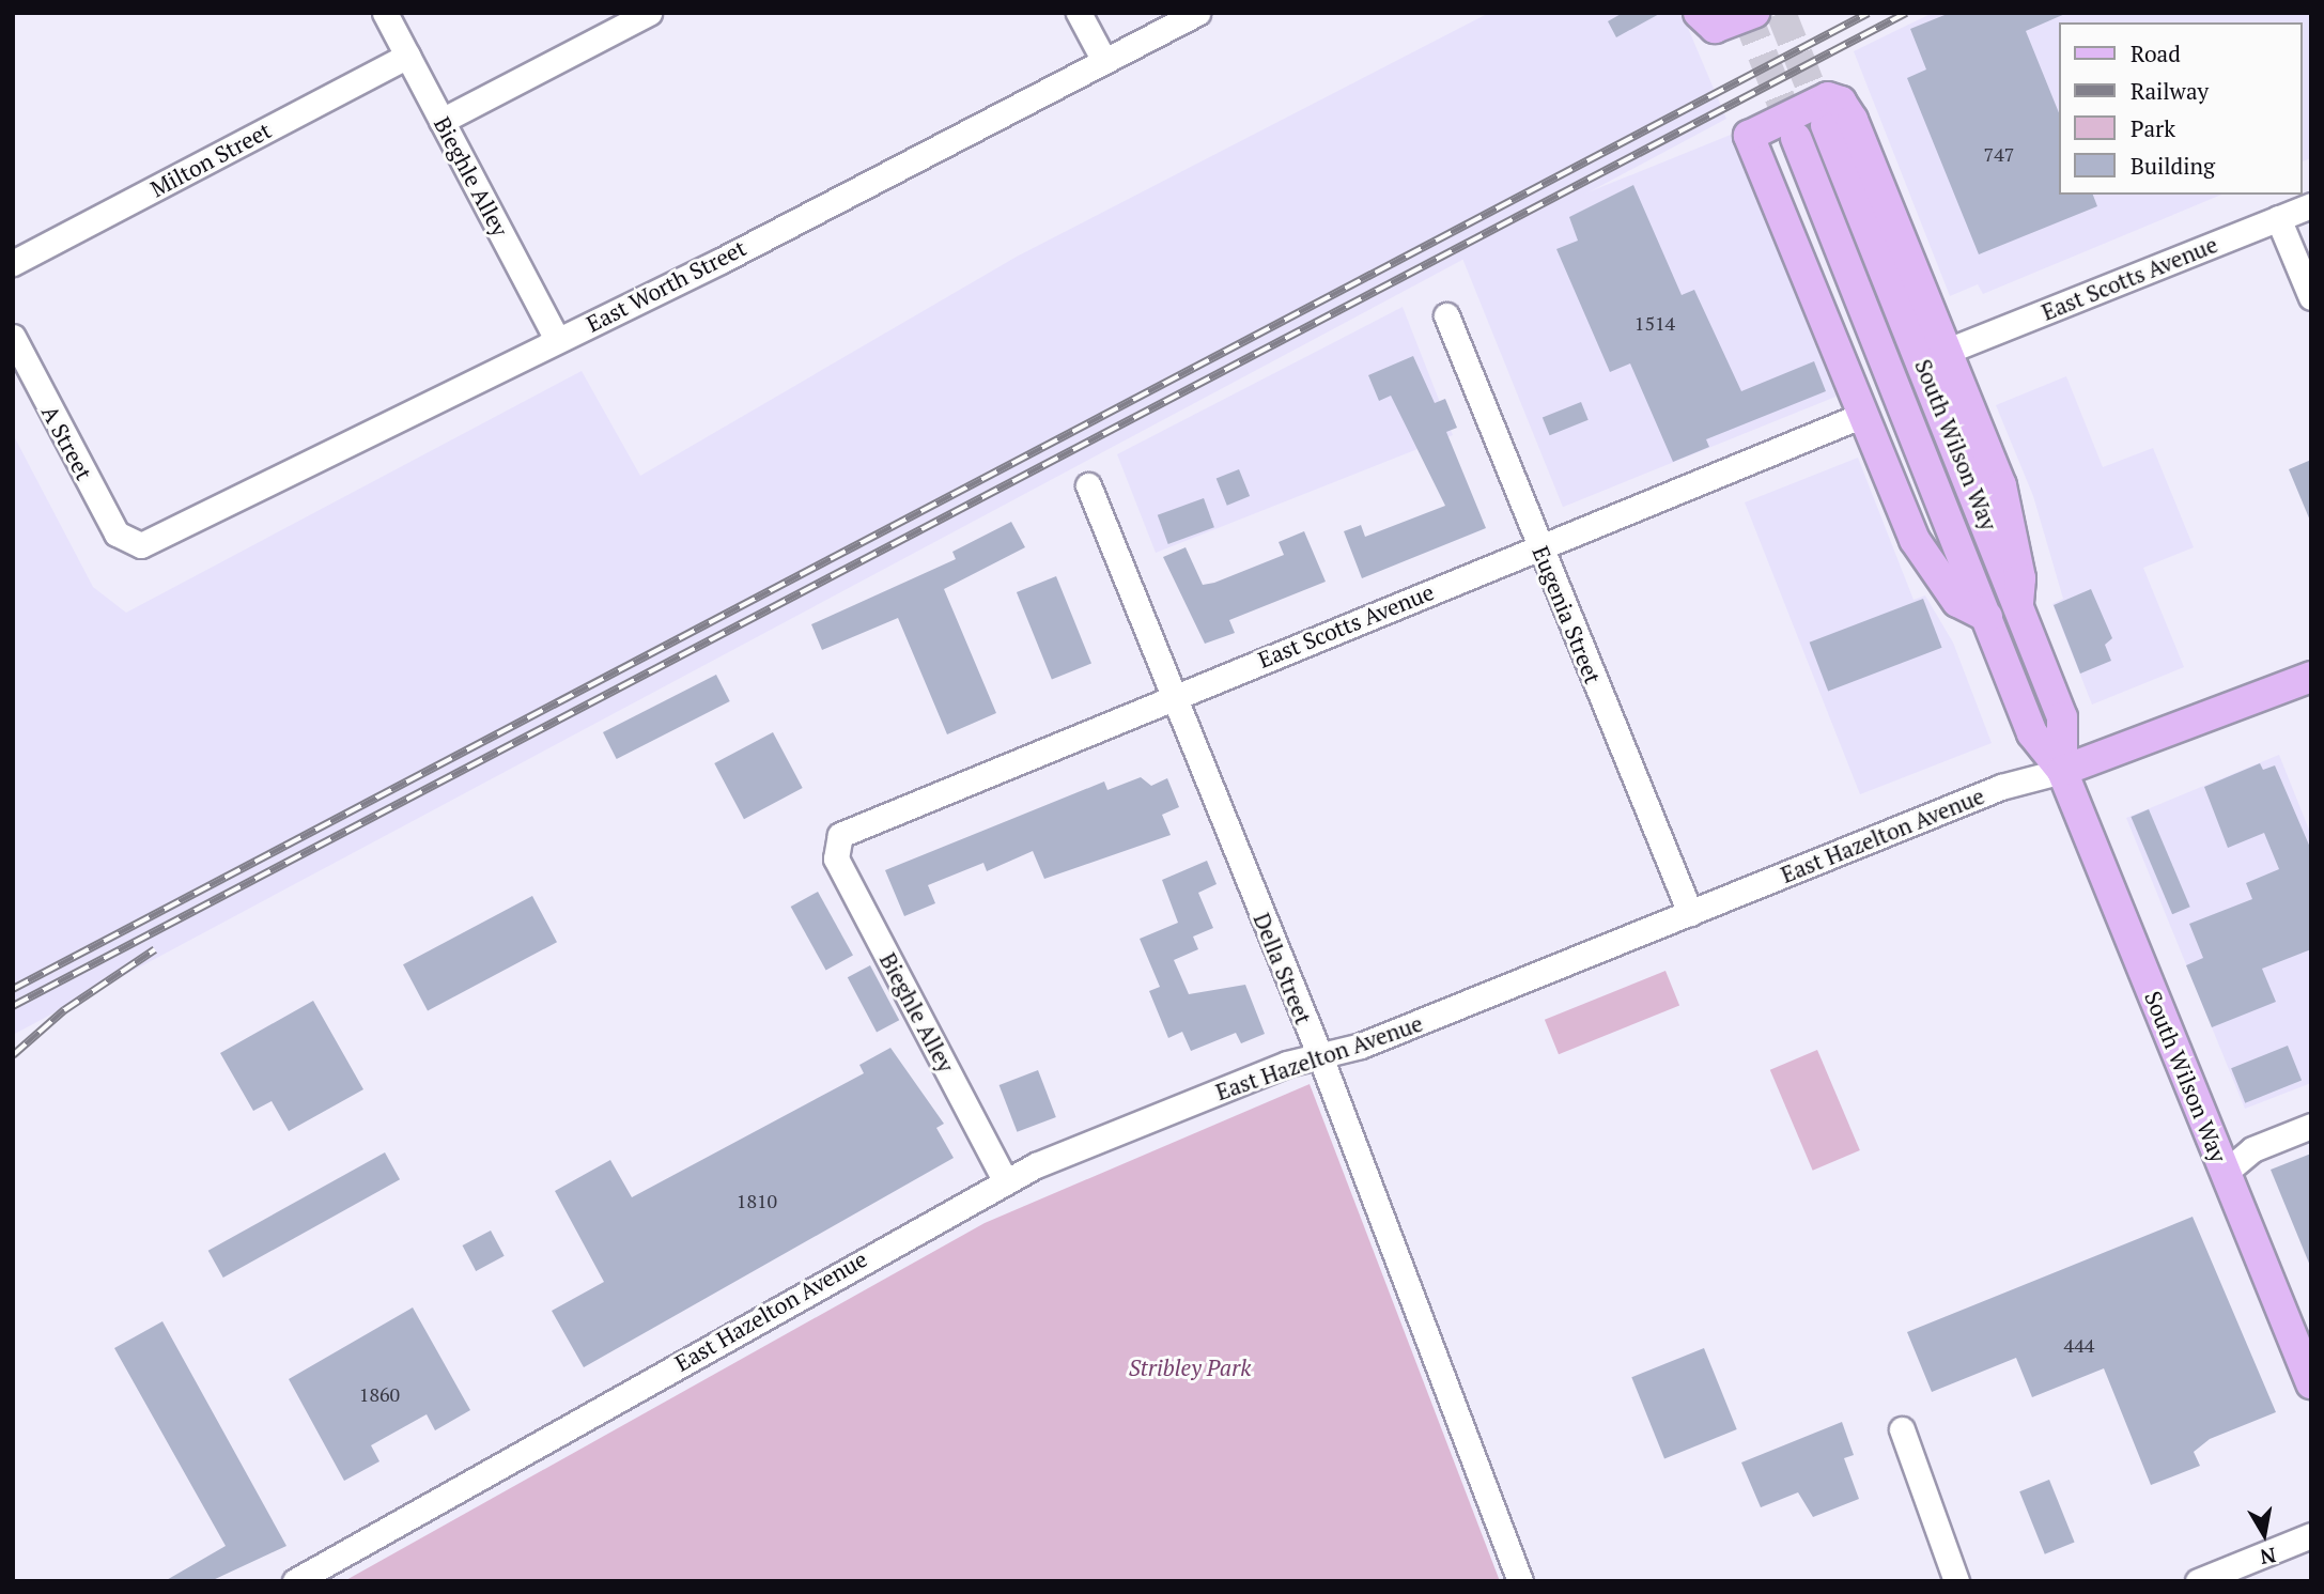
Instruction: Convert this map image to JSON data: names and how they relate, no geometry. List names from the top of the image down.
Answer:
{
  "streets": {
    "main road": ["South Wilson Way", "East Hazelton Avenue"],
    "street": [
      "Milton Street",
      "Bieghle Alley",
      "East Scotts Avenue",
      "East Worth Street",
      "A Street",
      "Eugenia Street",
      "Della Street"
    ]
  },
  "crossings": [
    ["Milton Street", "Bieghle Alley"],
    ["Bieghle Alley", "East Scotts Avenue"],
    ["Bieghle Alley", "East Worth Street"],
    ["Bieghle Alley", "East Hazelton Avenue"],
    ["East Scotts Avenue", "Eugenia Street"],
    ["East Scotts Avenue", "Della Street"],
    ["East Worth Street", "A Street"],
    ["South Wilson Way", "East Hazelton Avenue"],
    ["Eugenia Street", "East Hazelton Avenue"],
    ["East Hazelton Avenue", "Della Street"]
  ],
  "parks": ["Stribley Park"],
  "house_numbers": [
    "747",
    "1514",
    "1810",
    "444",
    "1860"
  ],
  "legend": [
    "Road",
    "Railway",
    "Park",
    "Building"
  ],
  "north": "bottom"
}
